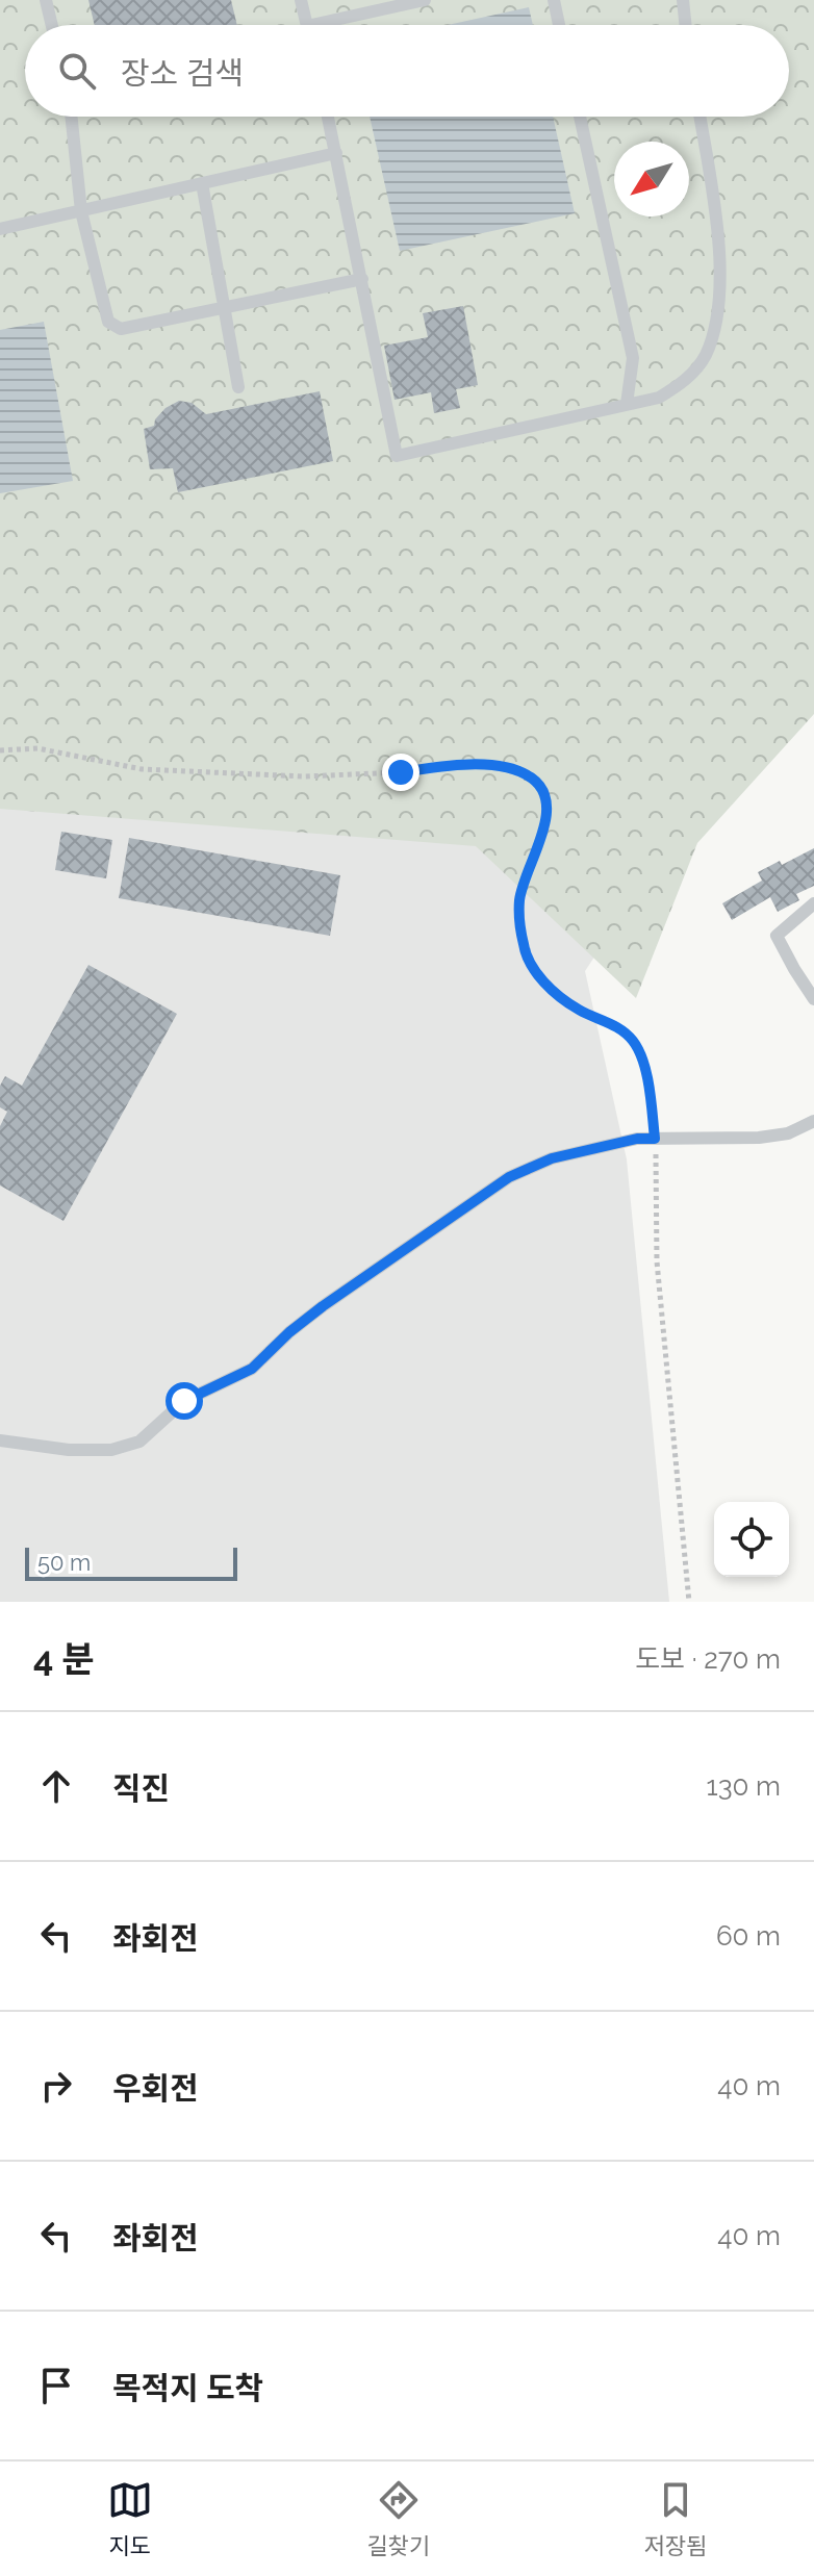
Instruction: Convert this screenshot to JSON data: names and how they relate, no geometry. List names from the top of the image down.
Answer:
{
  "scale_bar": "50 m",
  "north": "bottom left",
  "page": {
    "search": "장소 검색",
    "scale": "50 m",
    "heading": ["4 분", "도보 · 270 m"],
    "list": [
      ["직진", "130 m"],
      ["좌회전", "60 m"],
      ["우회전", "40 m"],
      ["좌회전", "40 m"],
      "목적지 도착"
    ],
    "nav": ["지도", "길찾기", "저장됨"]
  }
}
